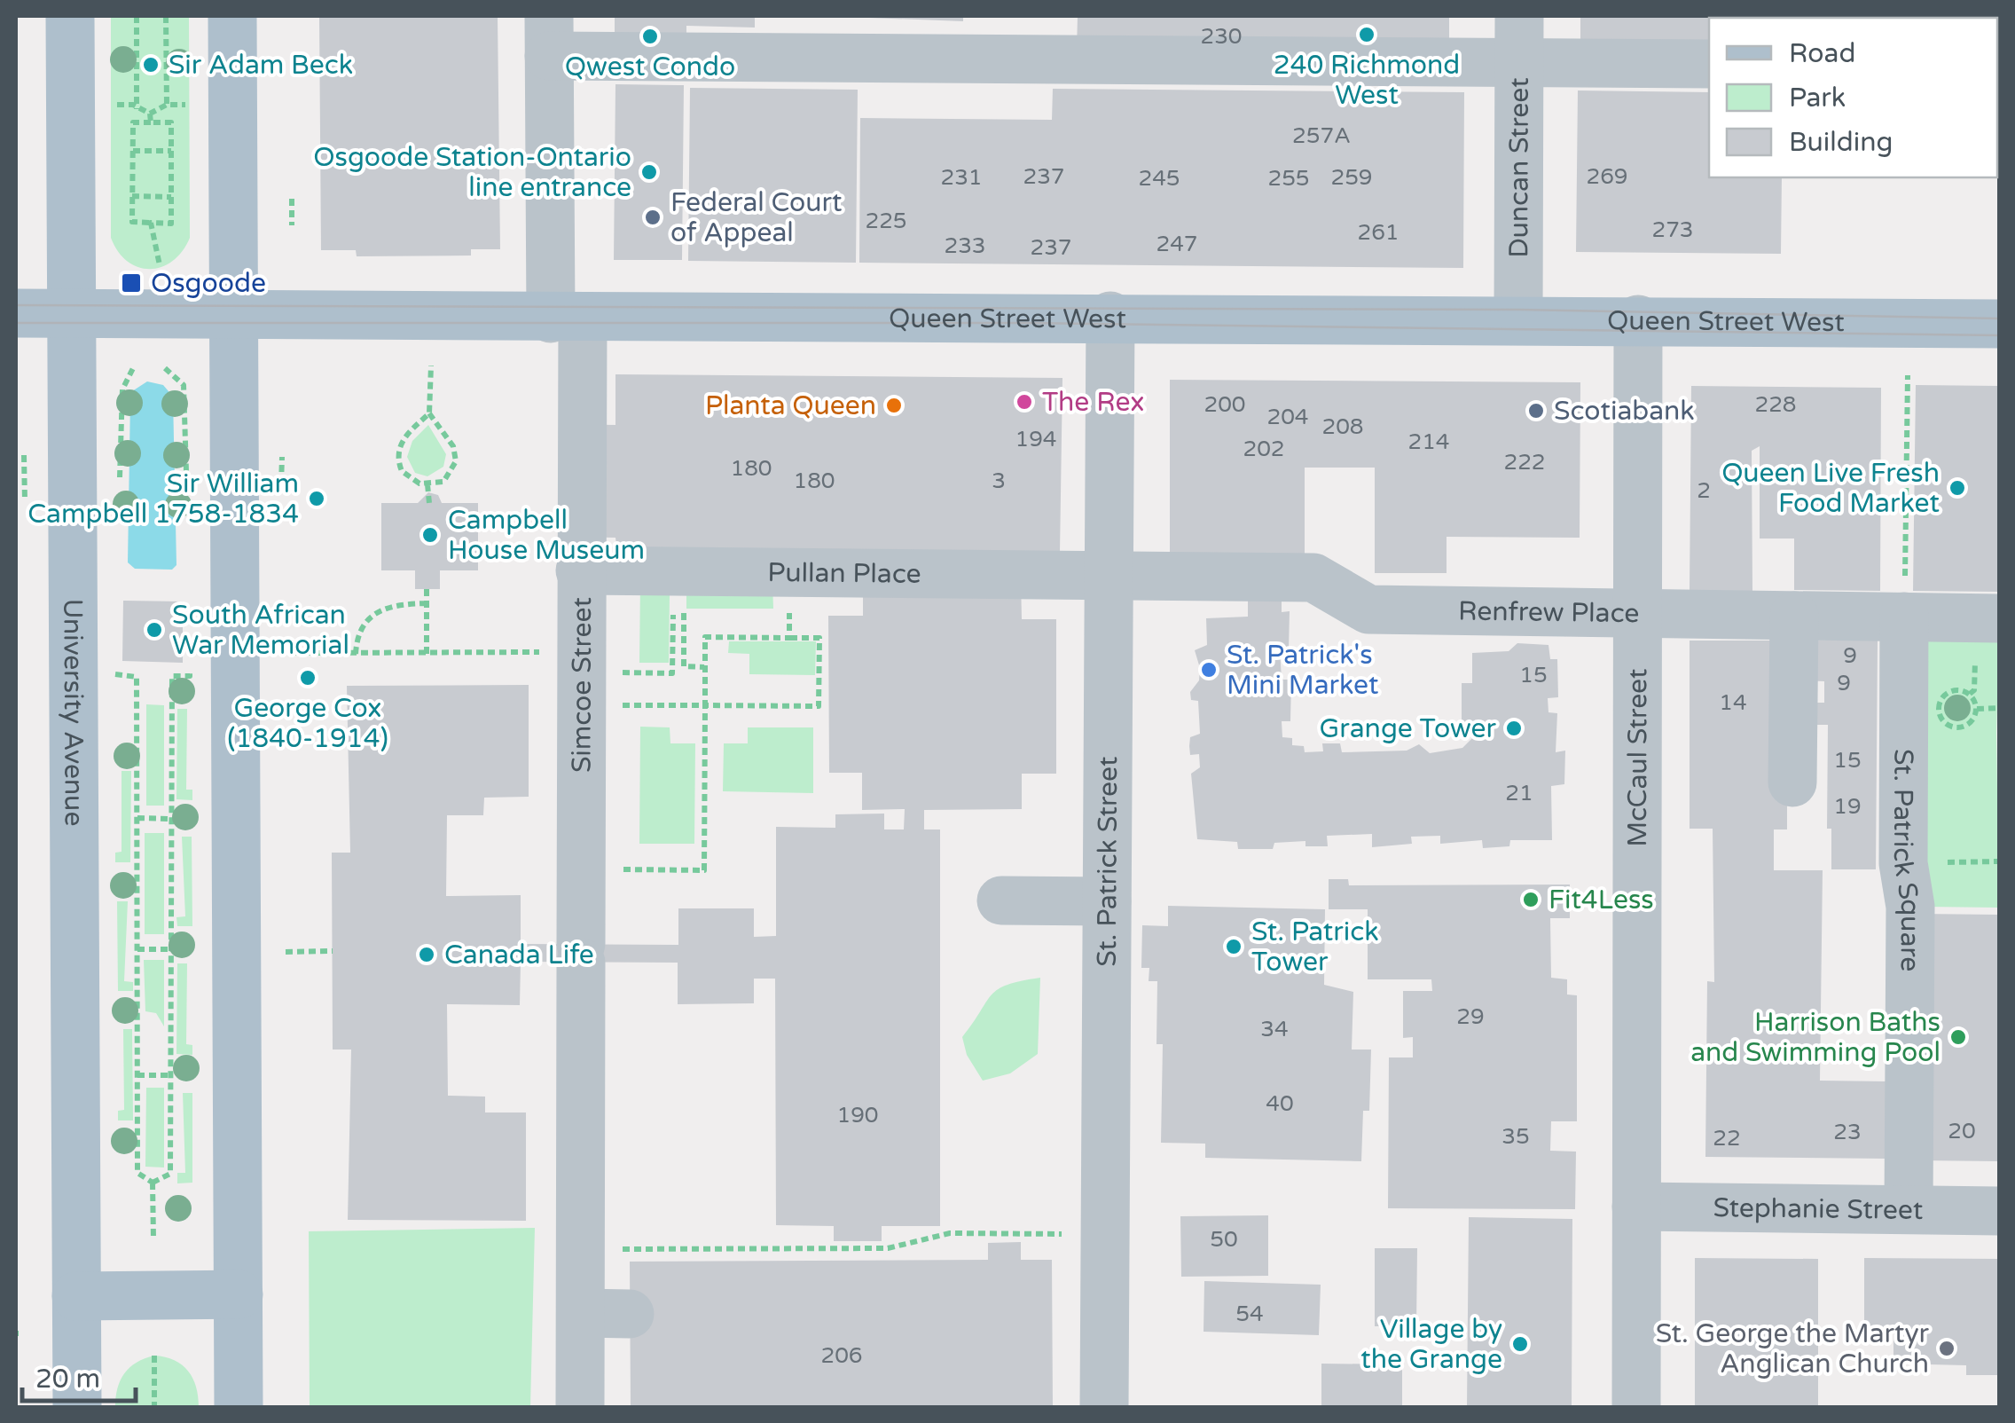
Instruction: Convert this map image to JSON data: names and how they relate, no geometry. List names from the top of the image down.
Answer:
{
  "streets": {
    "main road": ["Queen Street West", "University Avenue"],
    "street": [
      "Duncan Street",
      "Pullan Place",
      "Renfrew Place",
      "Simcoe Street",
      "McCaul Street",
      "St. Patrick Square",
      "St. Patrick Street",
      "Stephanie Street"
    ]
  },
  "crossings": [
    ["Duncan Street", "Queen Street West"],
    ["Queen Street West", "Simcoe Street"],
    ["Queen Street West", "University Avenue"],
    ["Queen Street West", "McCaul Street"],
    ["Queen Street West", "St. Patrick Street"],
    ["Pullan Place", "Renfrew Place"],
    ["Pullan Place", "Simcoe Street"],
    ["Pullan Place", "St. Patrick Street"],
    ["Renfrew Place", "McCaul Street"],
    ["Renfrew Place", "St. Patrick Square"],
    ["Renfrew Place", "St. Patrick Street"],
    ["McCaul Street", "Stephanie Street"],
    ["St. Patrick Square", "Stephanie Street"]
  ],
  "places": {
    "other": [
      "240 Richmond West",
      "Qwest Condo",
      "Sir Adam Beck",
      "Osgoode Station-Ontario line entrance",
      "Federal Court of Appeal",
      "The Rex",
      "Planta Queen",
      "Scotiabank",
      "Queen Live Fresh Food Market",
      "Sir William Campbell 1758-1834",
      "Campbell House Museum",
      "South African War Memorial",
      "St. Patrick's Mini Market",
      "George Cox (1840-1914)",
      "Grange Tower",
      "Fit4Less",
      "St. Patrick Tower",
      "Canada Life",
      "Harrison Baths and Swimming Pool",
      "Village by the Grange",
      "St. George the Martyr Anglican Church"
    ],
    "transit": ["Osgoode"]
  },
  "house_numbers": [
    "230",
    "257A",
    "237",
    "269",
    "231",
    "259",
    "245",
    "255",
    "225",
    "273",
    "261",
    "247",
    "233",
    "237",
    "200",
    "228",
    "204",
    "208",
    "194",
    "214",
    "202",
    "222",
    "180",
    "180",
    "3",
    "2",
    "9",
    "15",
    "9",
    "14",
    "15",
    "21",
    "19",
    "29",
    "34",
    "40",
    "190",
    "20",
    "23",
    "35",
    "22",
    "50",
    "54",
    "206"
  ],
  "legend": ["Road", "Park", "Building"],
  "scale_bar": "20 m"
}
